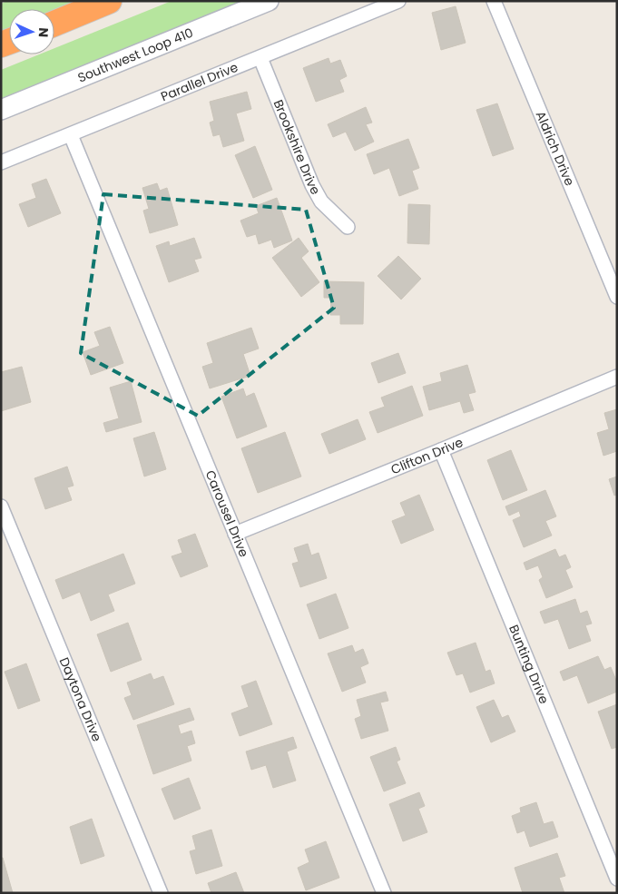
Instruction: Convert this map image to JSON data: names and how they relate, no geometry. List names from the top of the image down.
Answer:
{
  "streets": {
    "main road": ["Southwest Loop 410"],
    "street": [
      "Parallel Drive",
      "Brookshire Drive",
      "Aldrich Drive",
      "Clifton Drive",
      "Carousel Drive",
      "Bunting Drive",
      "Daytona Drive"
    ]
  },
  "crossings": [
    ["Parallel Drive", "Brookshire Drive"],
    ["Parallel Drive", "Carousel Drive"],
    ["Clifton Drive", "Carousel Drive"],
    ["Clifton Drive", "Bunting Drive"]
  ],
  "north": "right"
}
